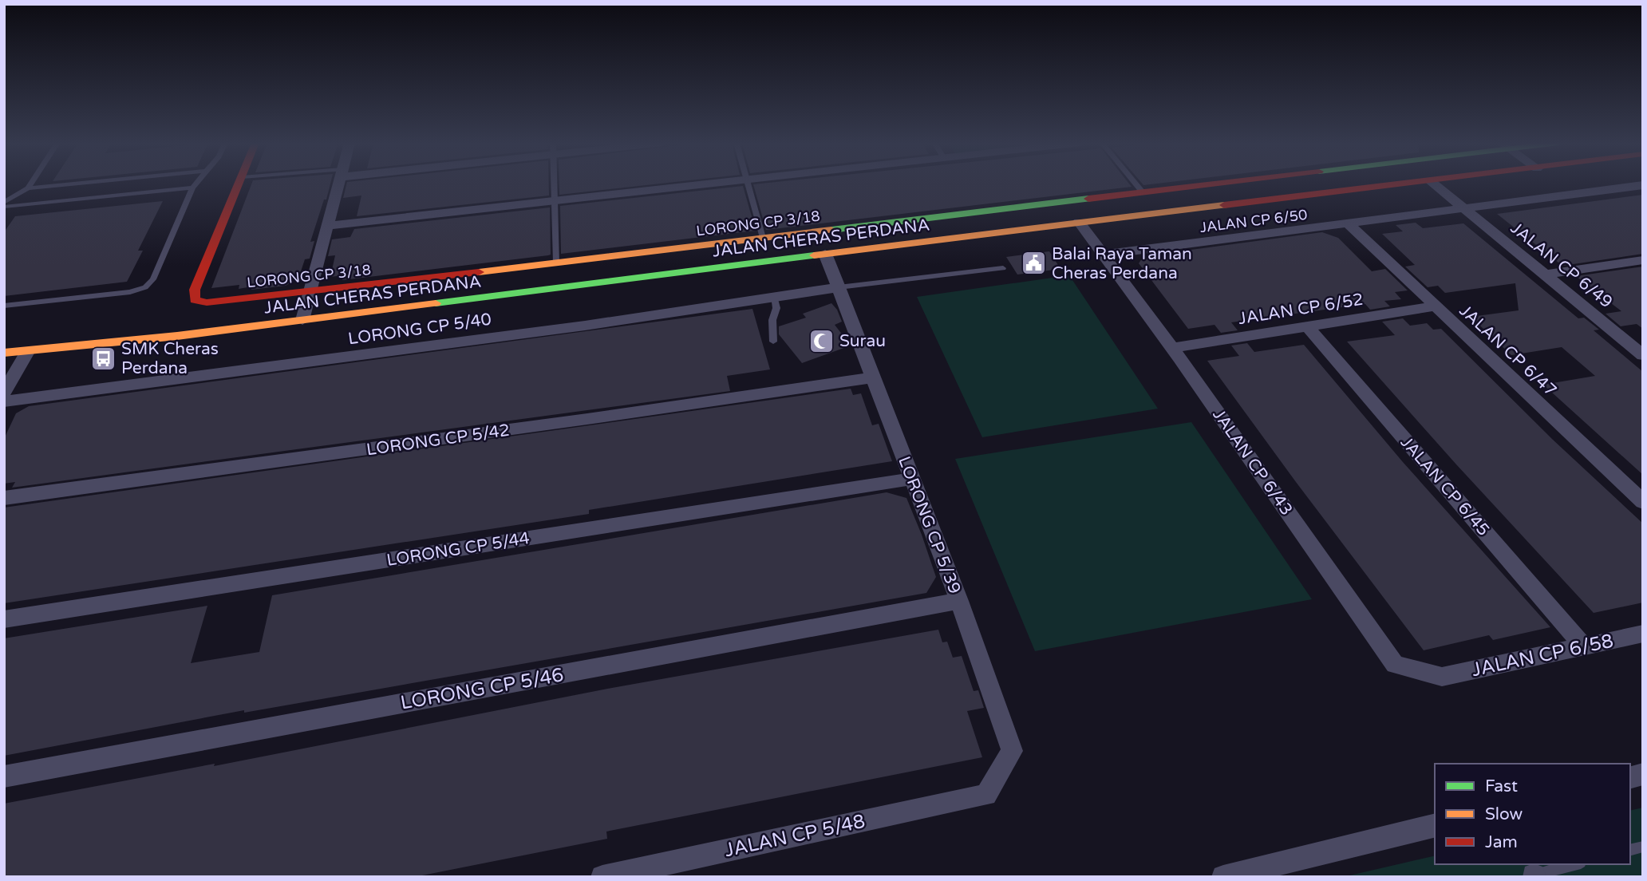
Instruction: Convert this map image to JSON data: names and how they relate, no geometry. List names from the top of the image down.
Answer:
{
  "streets": {
    "street": [
      "JALAN CP 6/50",
      "LORONG CP 3/18",
      "JALAN CHERAS PERDANA",
      "JALAN CP 6/49",
      "JALAN CP 6/52",
      "LORONG CP 5/40",
      "JALAN CP 6/47",
      "LORONG CP 5/42",
      "JALAN CP 6/43",
      "JALAN CP 6/45",
      "LORONG CP 5/39",
      "LORONG CP 5/44",
      "JALAN CP 6/58",
      "LORONG CP 5/46",
      "JALAN CP 5/48"
    ]
  },
  "crossings": [
    ["JALAN CP 6/50", "JALAN CP 6/49"],
    ["JALAN CP 6/50", "JALAN CP 6/47"],
    ["JALAN CP 6/50", "JALAN CP 6/43"],
    ["JALAN CHERAS PERDANA", "JALAN CP 6/43"],
    ["JALAN CHERAS PERDANA", "LORONG CP 5/39"],
    ["JALAN CP 6/52", "JALAN CP 6/47"],
    ["JALAN CP 6/52", "JALAN CP 6/43"],
    ["JALAN CP 6/52", "JALAN CP 6/45"],
    ["LORONG CP 5/40", "LORONG CP 5/39"],
    ["LORONG CP 5/42", "LORONG CP 5/39"],
    ["JALAN CP 6/43", "JALAN CP 6/58"],
    ["JALAN CP 6/45", "JALAN CP 6/58"],
    ["LORONG CP 5/39", "LORONG CP 5/44"],
    ["LORONG CP 5/39", "LORONG CP 5/46"],
    ["LORONG CP 5/39", "JALAN CP 5/48"]
  ],
  "places": {
    "public building": ["Balai Raya Taman Cheras Perdana"],
    "mosque": ["Surau"],
    "bus stop": ["SMK Cheras Perdana"]
  },
  "legend": ["Fast", "Slow", "Jam"]
}
